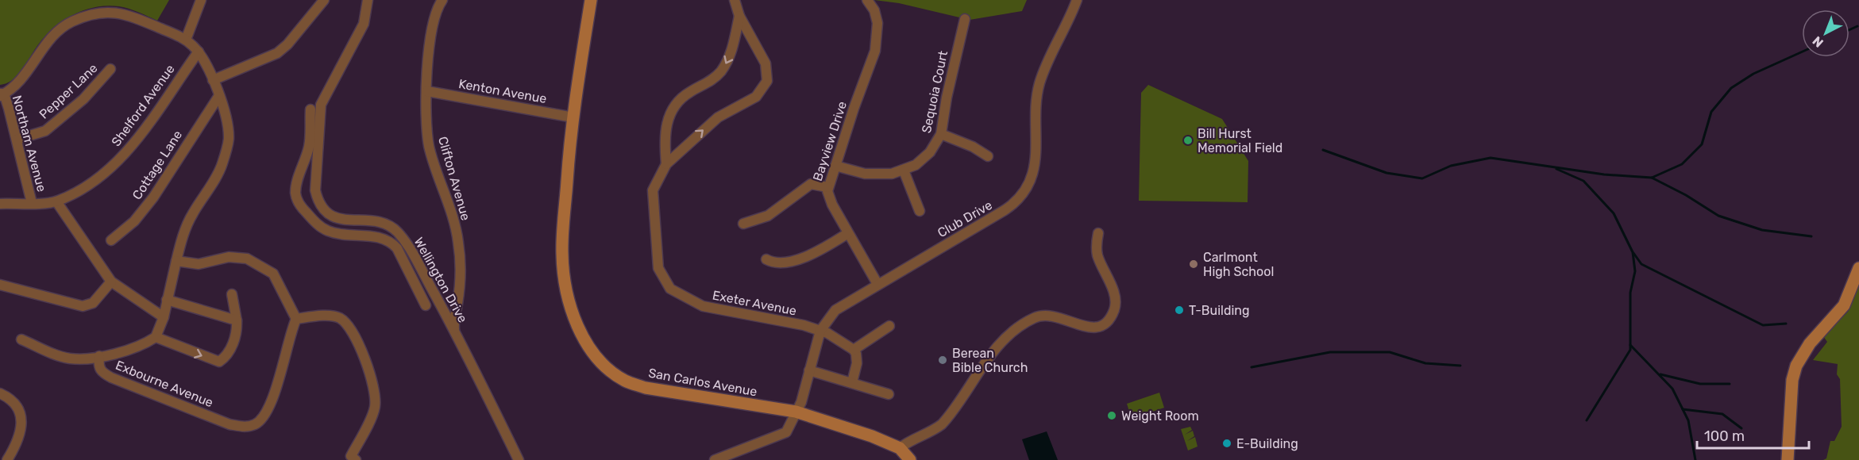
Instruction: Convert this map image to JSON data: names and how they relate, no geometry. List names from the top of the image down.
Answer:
{
  "streets": {
    "main road": ["San Carlos Avenue"],
    "street": [
      "Pepper Lane",
      "Kenton Avenue",
      "Sequoia Court",
      "Shelford Avenue",
      "Bayview Drive",
      "Northam Avenue",
      "Cottage Lane",
      "Clifton Avenue",
      "Club Drive",
      "Wellington Drive",
      "Exeter Avenue",
      "Exbourne Avenue"
    ]
  },
  "crossings": [
    ["Pepper Lane", "Northam Avenue"],
    ["Kenton Avenue", "Clifton Avenue"],
    ["Kenton Avenue", "San Carlos Avenue"],
    ["Sequoia Court", "Bayview Drive"],
    ["Shelford Avenue", "Northam Avenue"],
    ["Bayview Drive", "Club Drive"],
    ["Clifton Avenue", "Wellington Drive"],
    ["Club Drive", "Exeter Avenue"],
    ["Club Drive", "San Carlos Avenue"]
  ],
  "places": [
    "Bill Hurst Memorial Field",
    "Carlmont High School",
    "T-Building",
    "Berean Bible Church",
    "Weight Room",
    "E-Building"
  ],
  "scale_bar": "100 m",
  "north": "bottom left"
}
